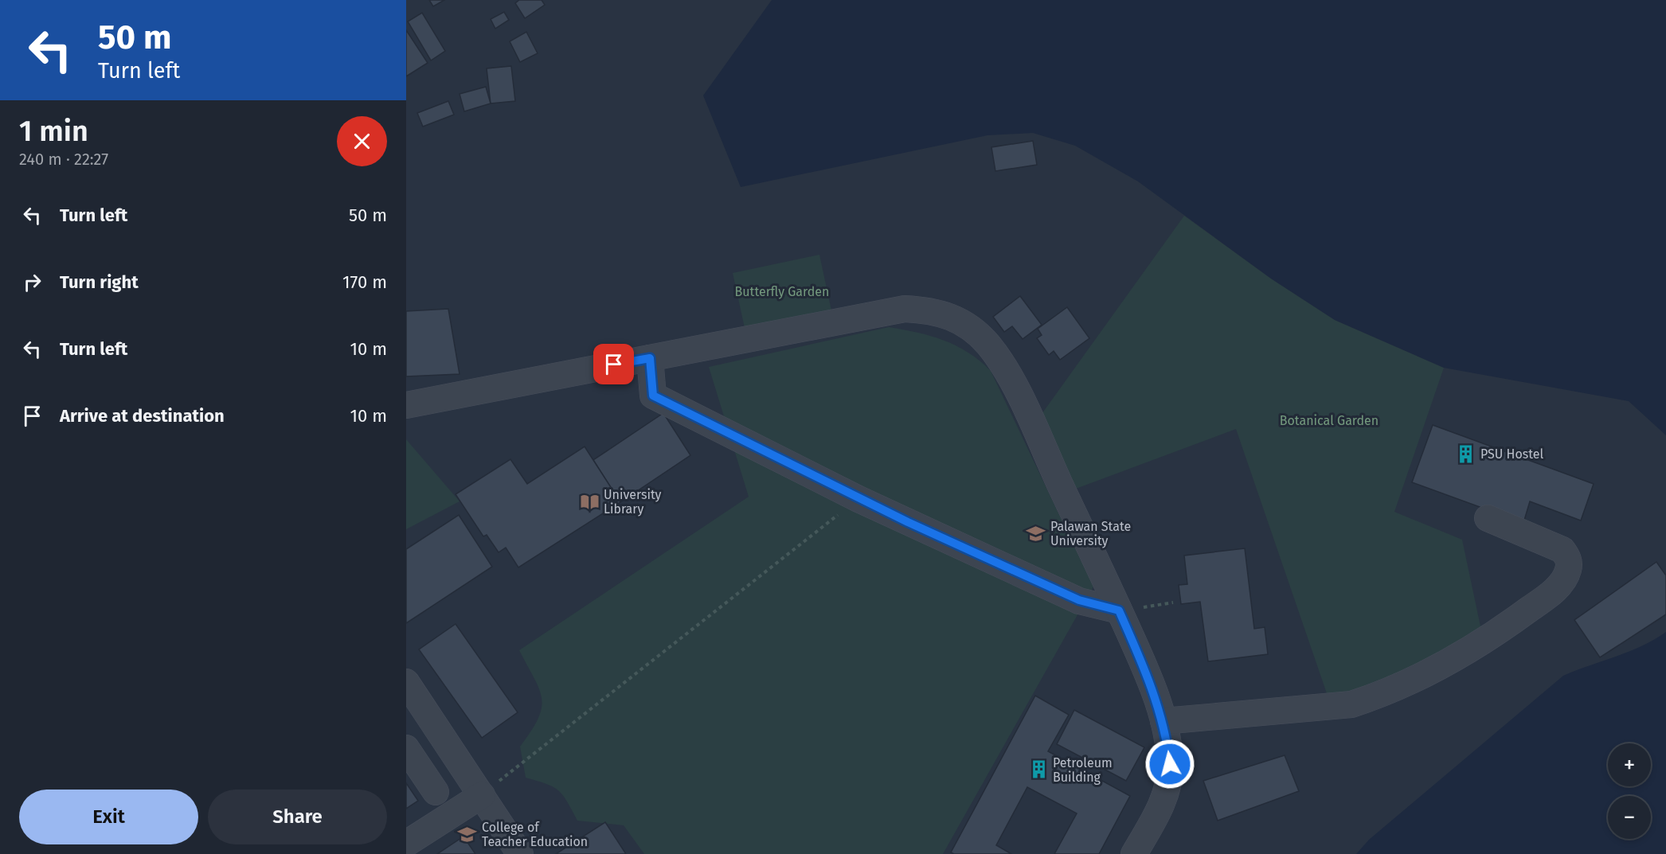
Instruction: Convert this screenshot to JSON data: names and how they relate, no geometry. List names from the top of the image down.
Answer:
{
  "parks": ["Butterfly Garden", "Botanical Garden"],
  "places": {
    "building": ["PSU Hostel", "Petroleum Building"],
    "library": ["University Library"],
    "school or university": ["Palawan State University", "College of Teacher Education"]
  },
  "page": {
    "turn": ["50 m", "Turn left"],
    "heading": ["1 min", "240 m · 22:27"],
    "list": [
      {
        "name": "Turn left",
        "value": "50 m"
      },
      {
        "name": "Turn right",
        "value": "170 m"
      },
      {
        "name": "Turn left",
        "value": "10 m"
      },
      {
        "name": "Arrive at destination",
        "value": "10 m"
      }
    ],
    "map_buttons": ["+", "−"],
    "buttons": ["Exit", "Share"]
  }
}
